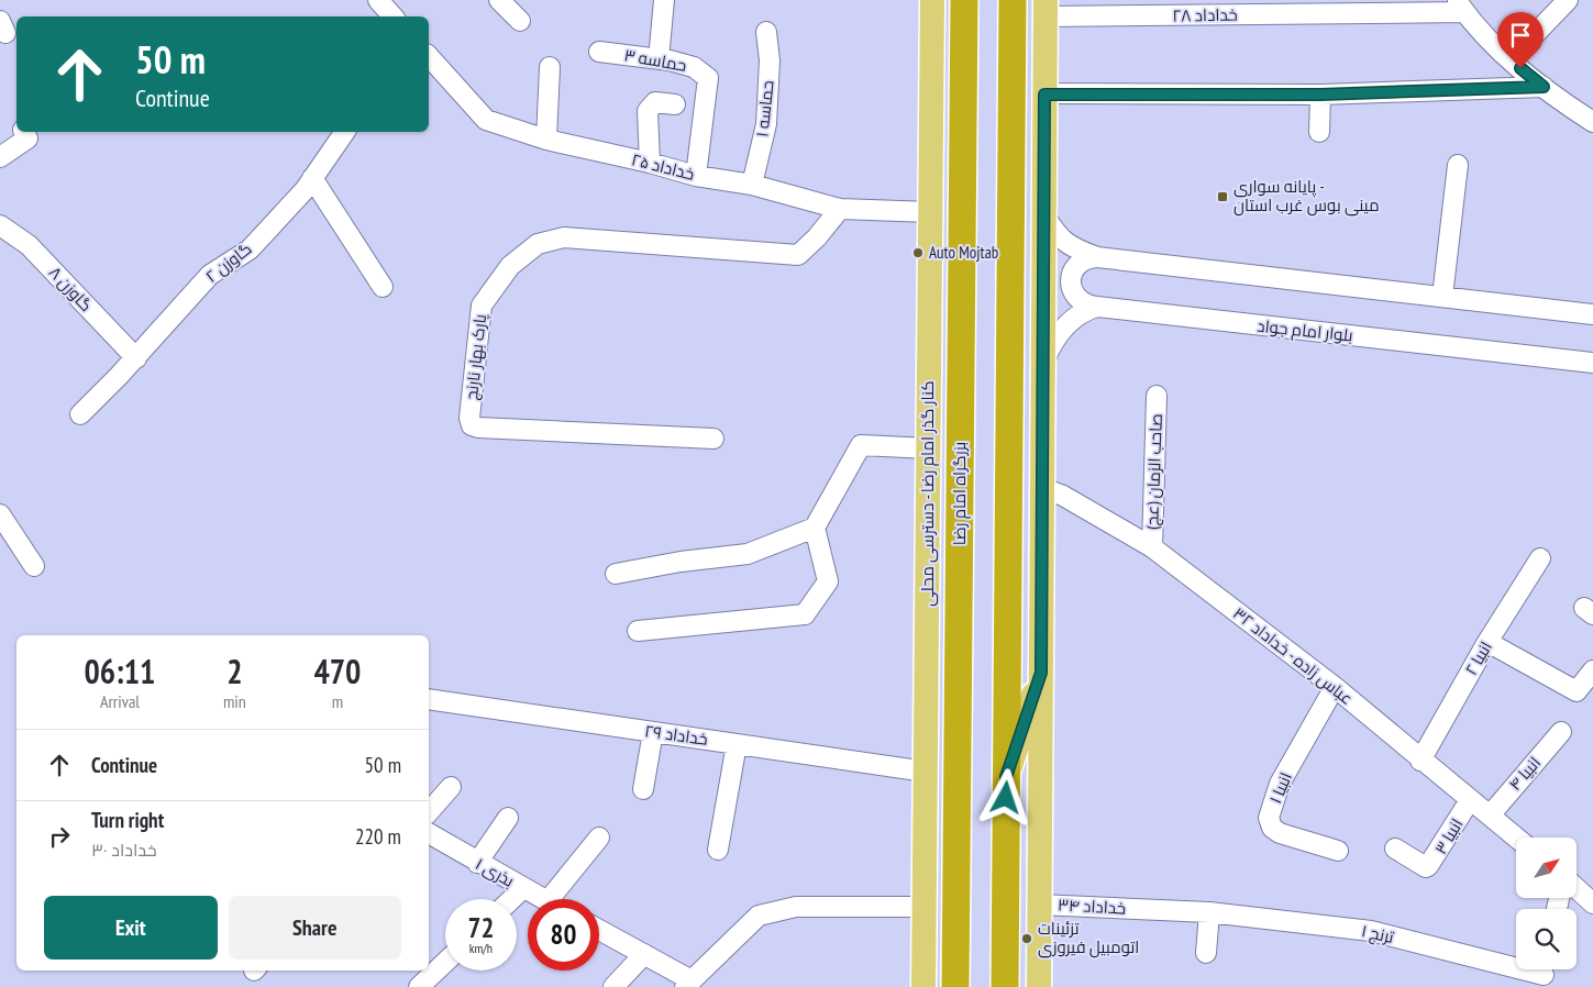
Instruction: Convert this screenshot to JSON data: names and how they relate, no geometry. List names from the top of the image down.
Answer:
{
  "streets": {
    "highway": ["بزرگراه امام رضا"],
    "main road": ["کنار گذر امام رضا - دسترسی محلی"],
    "street": [
      "خداداد ۲۸",
      "حماسه ۳",
      "حماسه ۱",
      "خداداد ۲۵",
      "گاوزن ۲",
      "گاوزن ۸",
      "بلوار امام جواد",
      "پارک بهار نارنج",
      "صاحب الزمان (عج)",
      "عباس زاده - خداداد ۳۲",
      "انبیا ۲",
      "خداداد ۲۹",
      "انبیا ۴",
      "انبیا ۱",
      "انبیا ۳",
      "بذری ۱",
      "خداداد ۳۴",
      "ترنج ۱"
    ]
  },
  "crossings": [
    ["حماسه ۳", "خداداد ۲۵"],
    ["حماسه ۱", "خداداد ۲۵"],
    ["خداداد ۲۵", "پارک بهار نارنج"],
    ["خداداد ۲۵", "کنار گذر امام رضا - دسترسی محلی"],
    ["گاوزن ۲", "گاوزن ۸"],
    ["صاحب الزمان (عج)", "عباس زاده - خداداد ۳۲"],
    ["کنار گذر امام رضا - دسترسی محلی", "خداداد ۲۹"],
    ["عباس زاده - خداداد ۳۲", "انبیا ۲"],
    ["عباس زاده - خداداد ۳۲", "انبیا ۴"],
    ["عباس زاده - خداداد ۳۲", "انبیا ۱"],
    ["عباس زاده - خداداد ۳۲", "انبیا ۳"],
    ["خداداد ۳۴", "ترنج ۱"]
  ],
  "places": {
    "transit": ["پایانه سواری - مینی بوس غرب استان"],
    "other": ["Auto Mojtab", "تزئینات اتومبیل فیروزی"]
  },
  "north": "top right",
  "page": {
    "turn": ["50 m", "Continue"],
    "eta": [
      "06:11",
      "Arrival",
      "2",
      "min",
      "470",
      "m"
    ],
    "list": [
      {
        "name": "Continue",
        "value": "50 m"
      },
      {
        "name": "Turn right",
        "note": "خداداد ۳۰",
        "value": "220 m"
      }
    ],
    "buttons": ["Exit", "Share"],
    "speed": "72 km/h",
    "limit": "80"
  }
}
